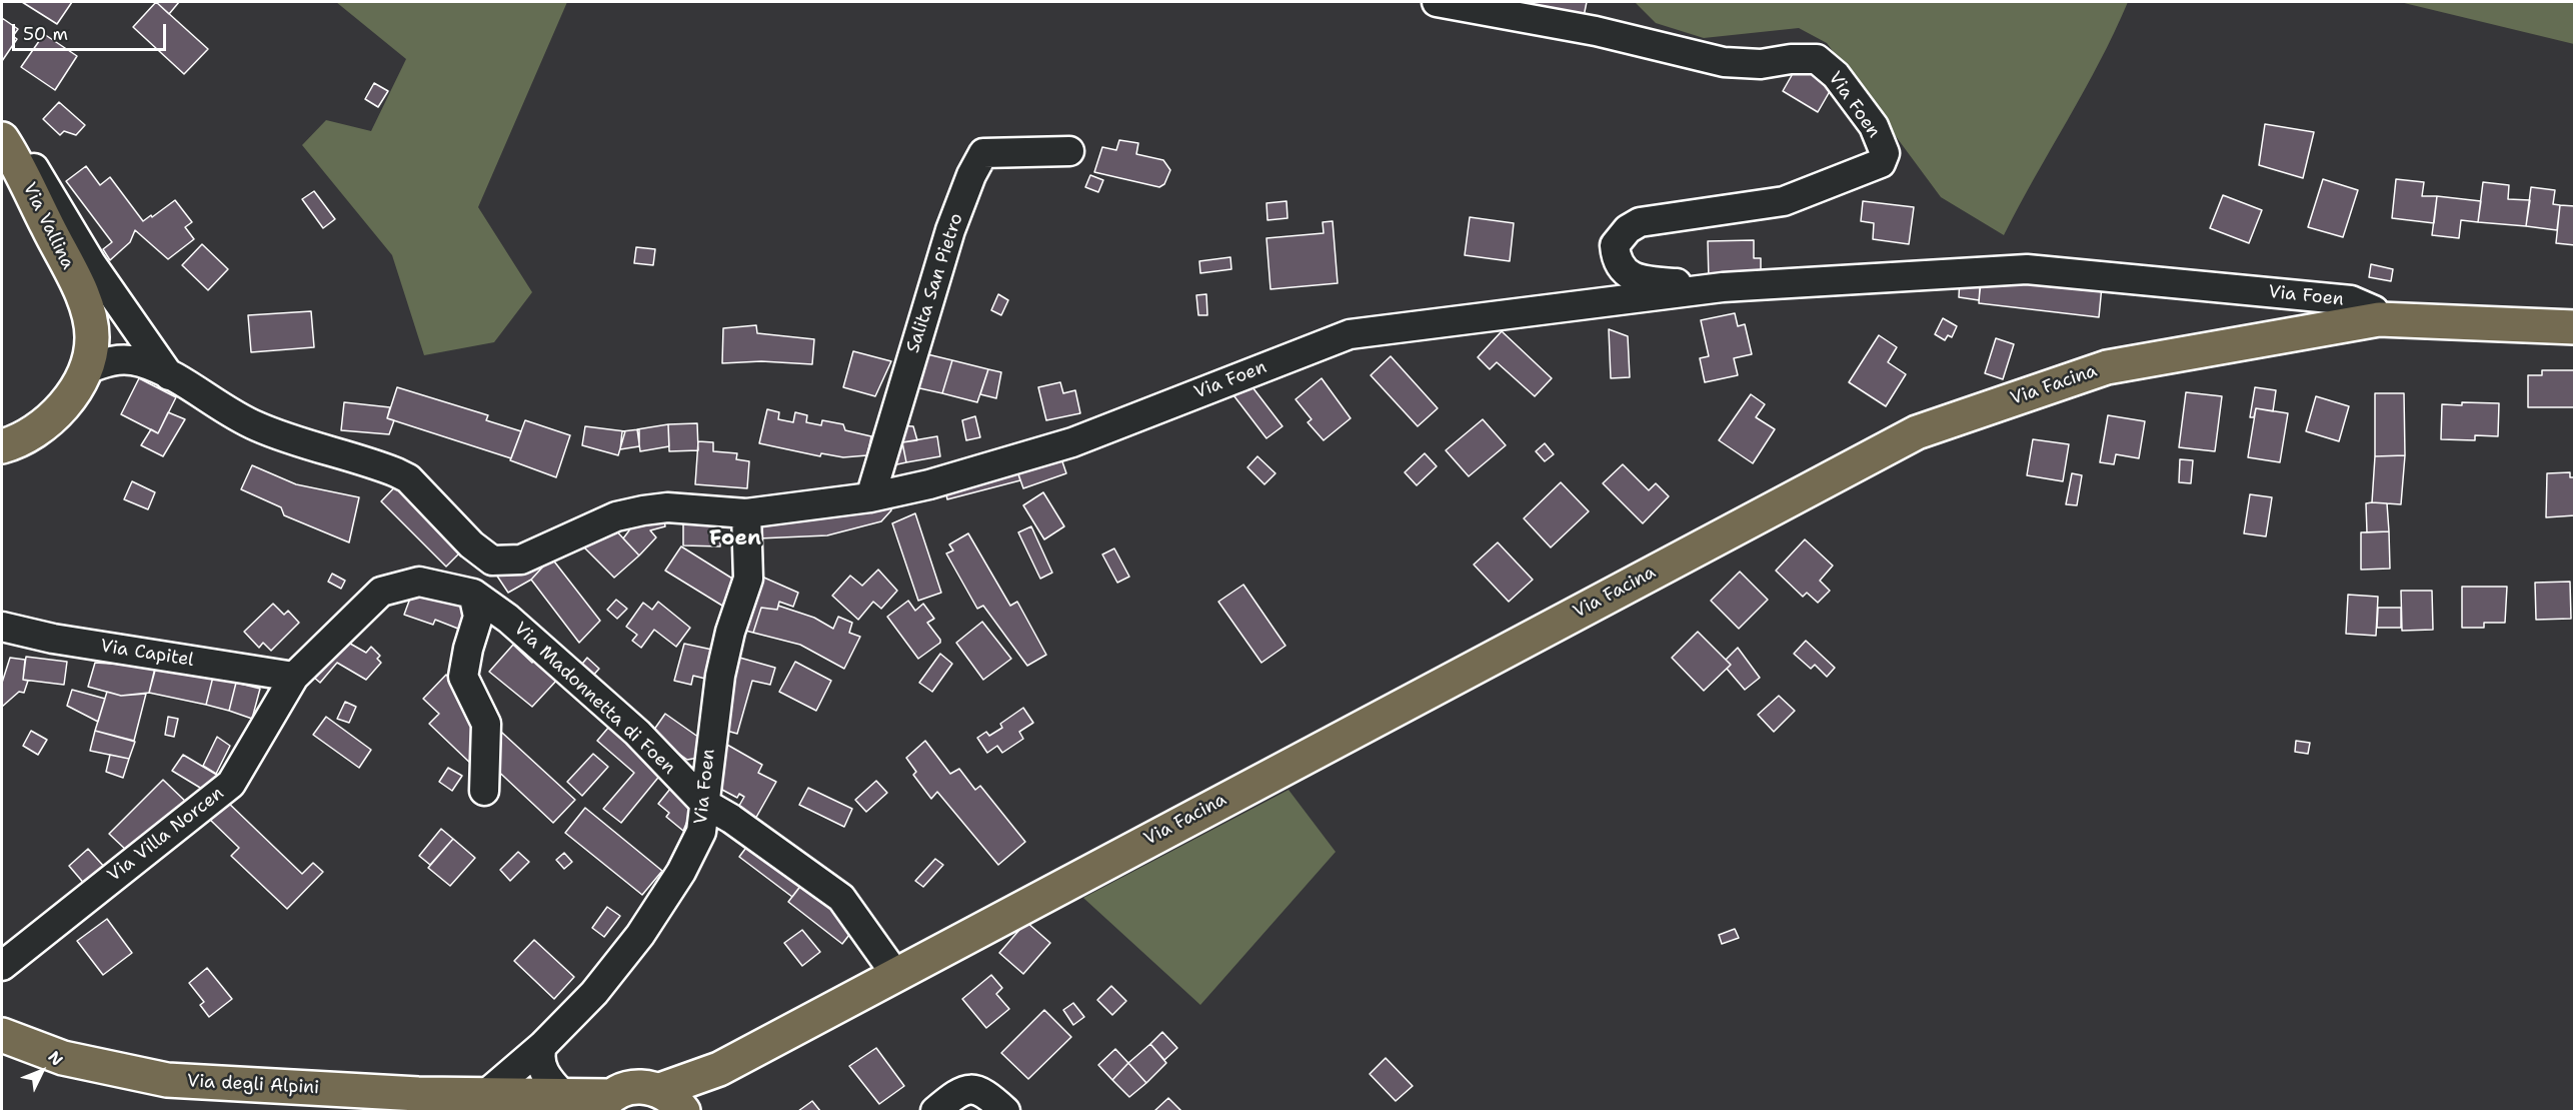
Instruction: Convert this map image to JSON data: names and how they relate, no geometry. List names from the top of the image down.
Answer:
{
  "streets": {
    "main road": ["Via Vallina", "Via Facina", "Via degli Alpini"],
    "street": [
      "Via Foen",
      "Salita San Pietro",
      "Via Capitel",
      "Via Madonnetta di Foen",
      "Via Villa Norcen"
    ]
  },
  "crossings": [
    ["Via Foen", "Salita San Pietro"],
    ["Via Foen", "Via Facina"],
    ["Via Foen", "Via Madonnetta di Foen"],
    ["Via Foen", "Via degli Alpini"],
    ["Via Facina", "Via Madonnetta di Foen"],
    ["Via Capitel", "Via Villa Norcen"],
    ["Via Madonnetta di Foen", "Via Villa Norcen"]
  ],
  "districts": ["Foen"],
  "scale_bar": "50 m",
  "north": "top right"
}
